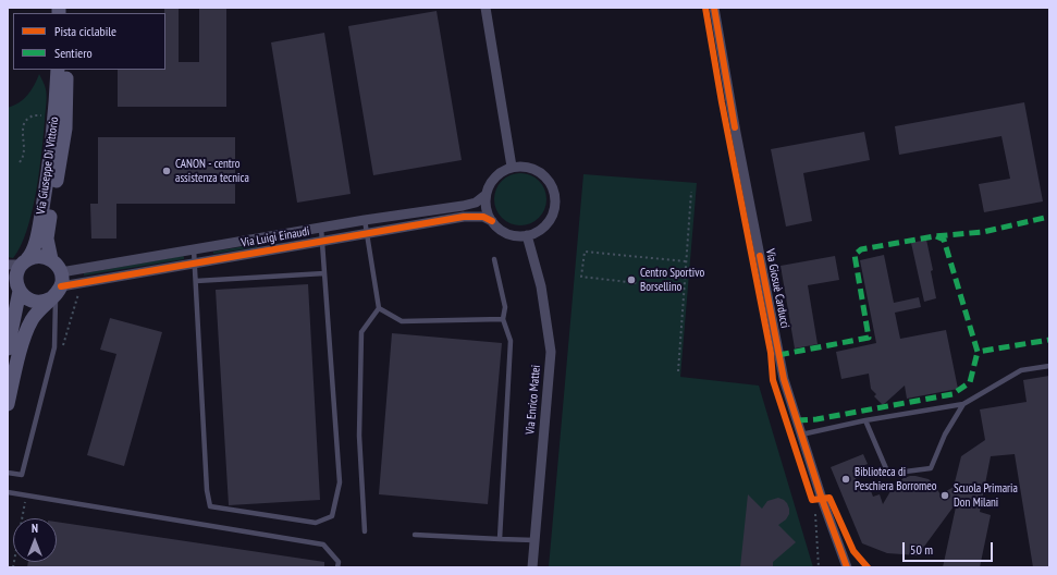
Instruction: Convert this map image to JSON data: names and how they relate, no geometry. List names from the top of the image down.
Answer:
{
  "streets": {
    "main road": ["Via Giuseppe Di Vittorio"],
    "street": ["Via Luigi Einaudi", "Via Giosuè Carducci", "Via Enrico Mattei"]
  },
  "crossings": [
    ["Via Giuseppe Di Vittorio", "Via Luigi Einaudi"],
    ["Via Luigi Einaudi", "Via Enrico Mattei"]
  ],
  "places": [
    "CANON - centro assistenza tecnica",
    "Centro Sportivo Borsellino",
    "Biblioteca di Peschiera Borromeo",
    "Scuola Primaria Don Milani"
  ],
  "legend": ["Pista ciclabile", "Sentiero"],
  "scale_bar": "50 m",
  "north": "top"
}
